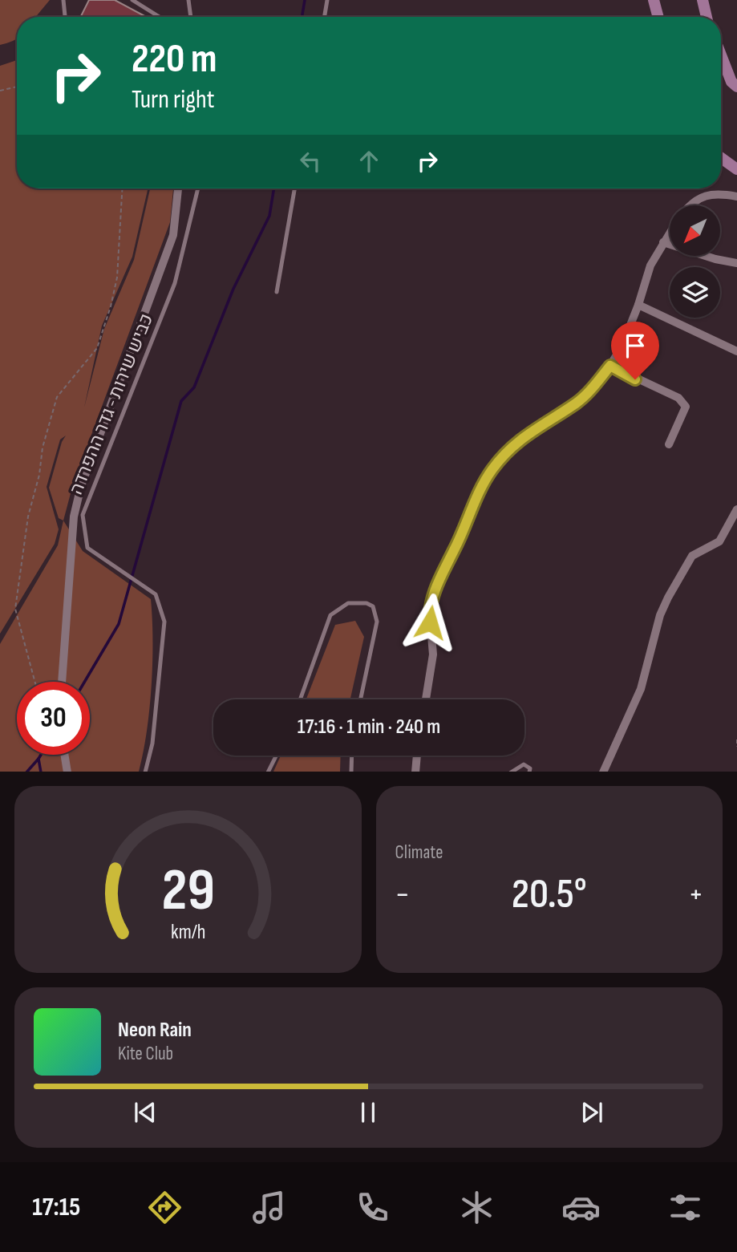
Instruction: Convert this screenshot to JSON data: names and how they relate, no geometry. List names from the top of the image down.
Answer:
{
  "streets": {
    "lane": ["כביש שירות - גדר ההפרדה"]
  },
  "north": "bottom left",
  "page": {
    "turn": ["220 m", "Turn right"],
    "limit": "30",
    "trip": "17:16 · 1 min · 240 m",
    "tile": "Climate",
    "heat": ["−", "20.5°", "+"],
    "song": ["Neon Rain", "Kite Club"],
    "tabs": "17:15",
    "gauge": ["29", "km/h"]
  }
}
